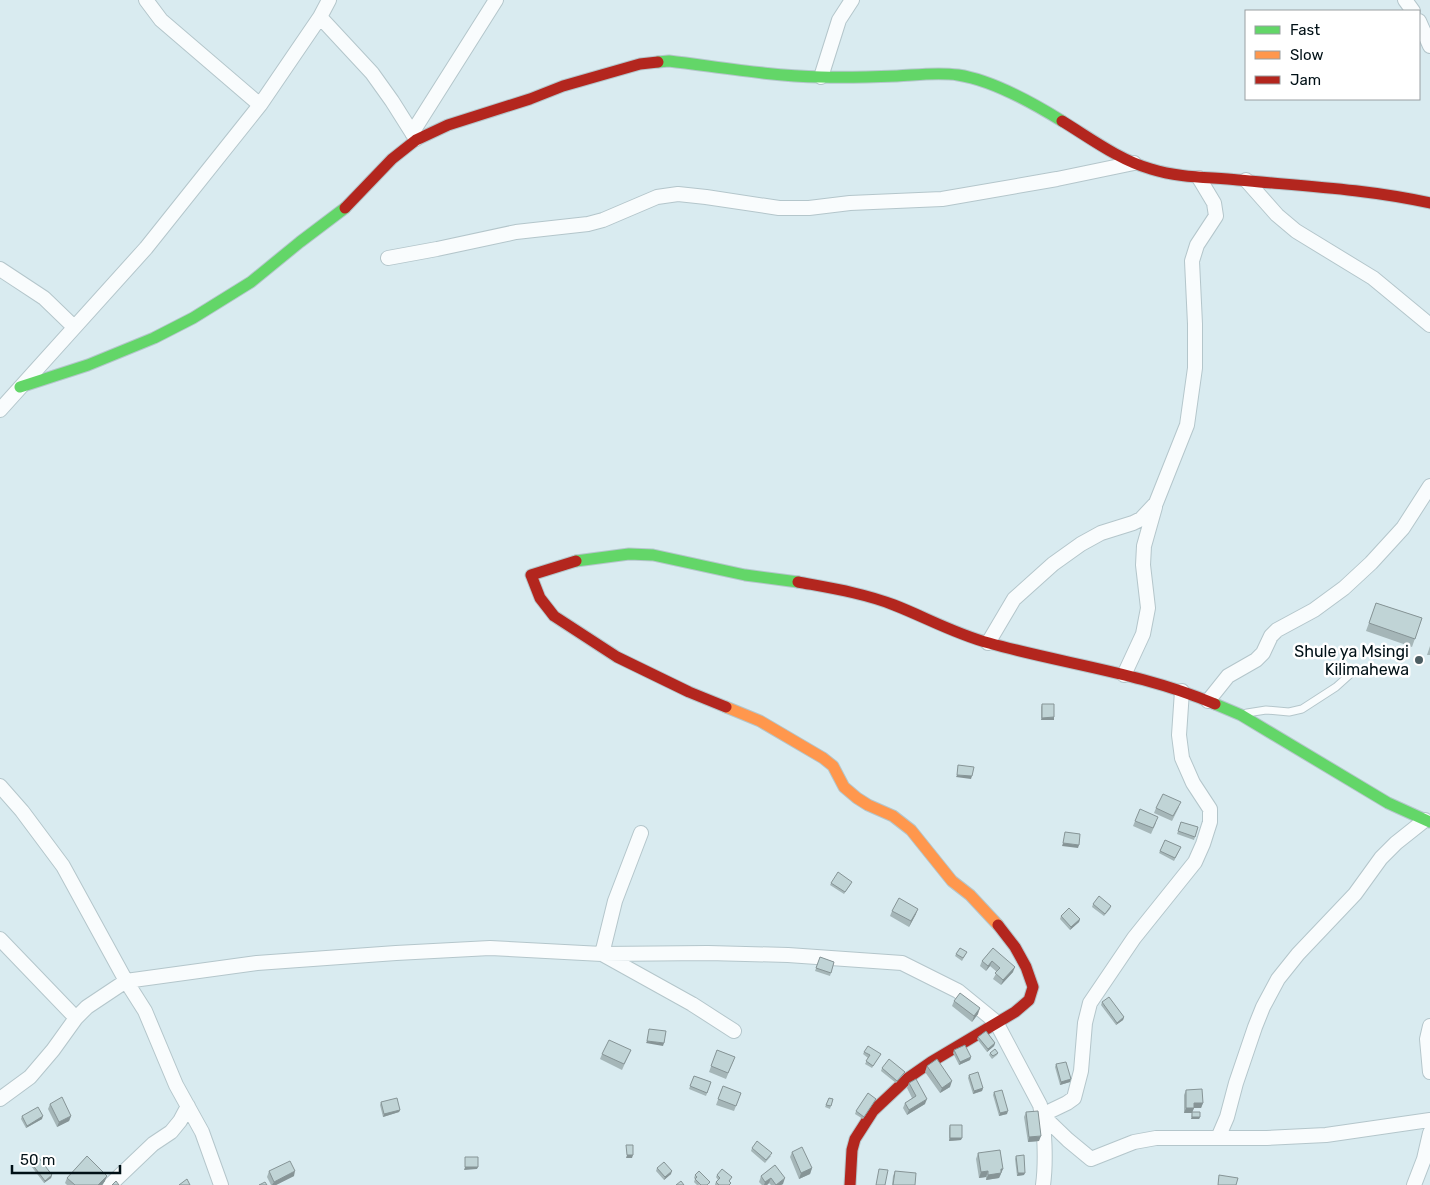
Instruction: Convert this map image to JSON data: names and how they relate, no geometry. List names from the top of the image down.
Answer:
{
  "places": ["Shule ya Msingi Kilimahewa"],
  "legend": ["Fast", "Slow", "Jam"],
  "scale_bar": "50 m"
}
